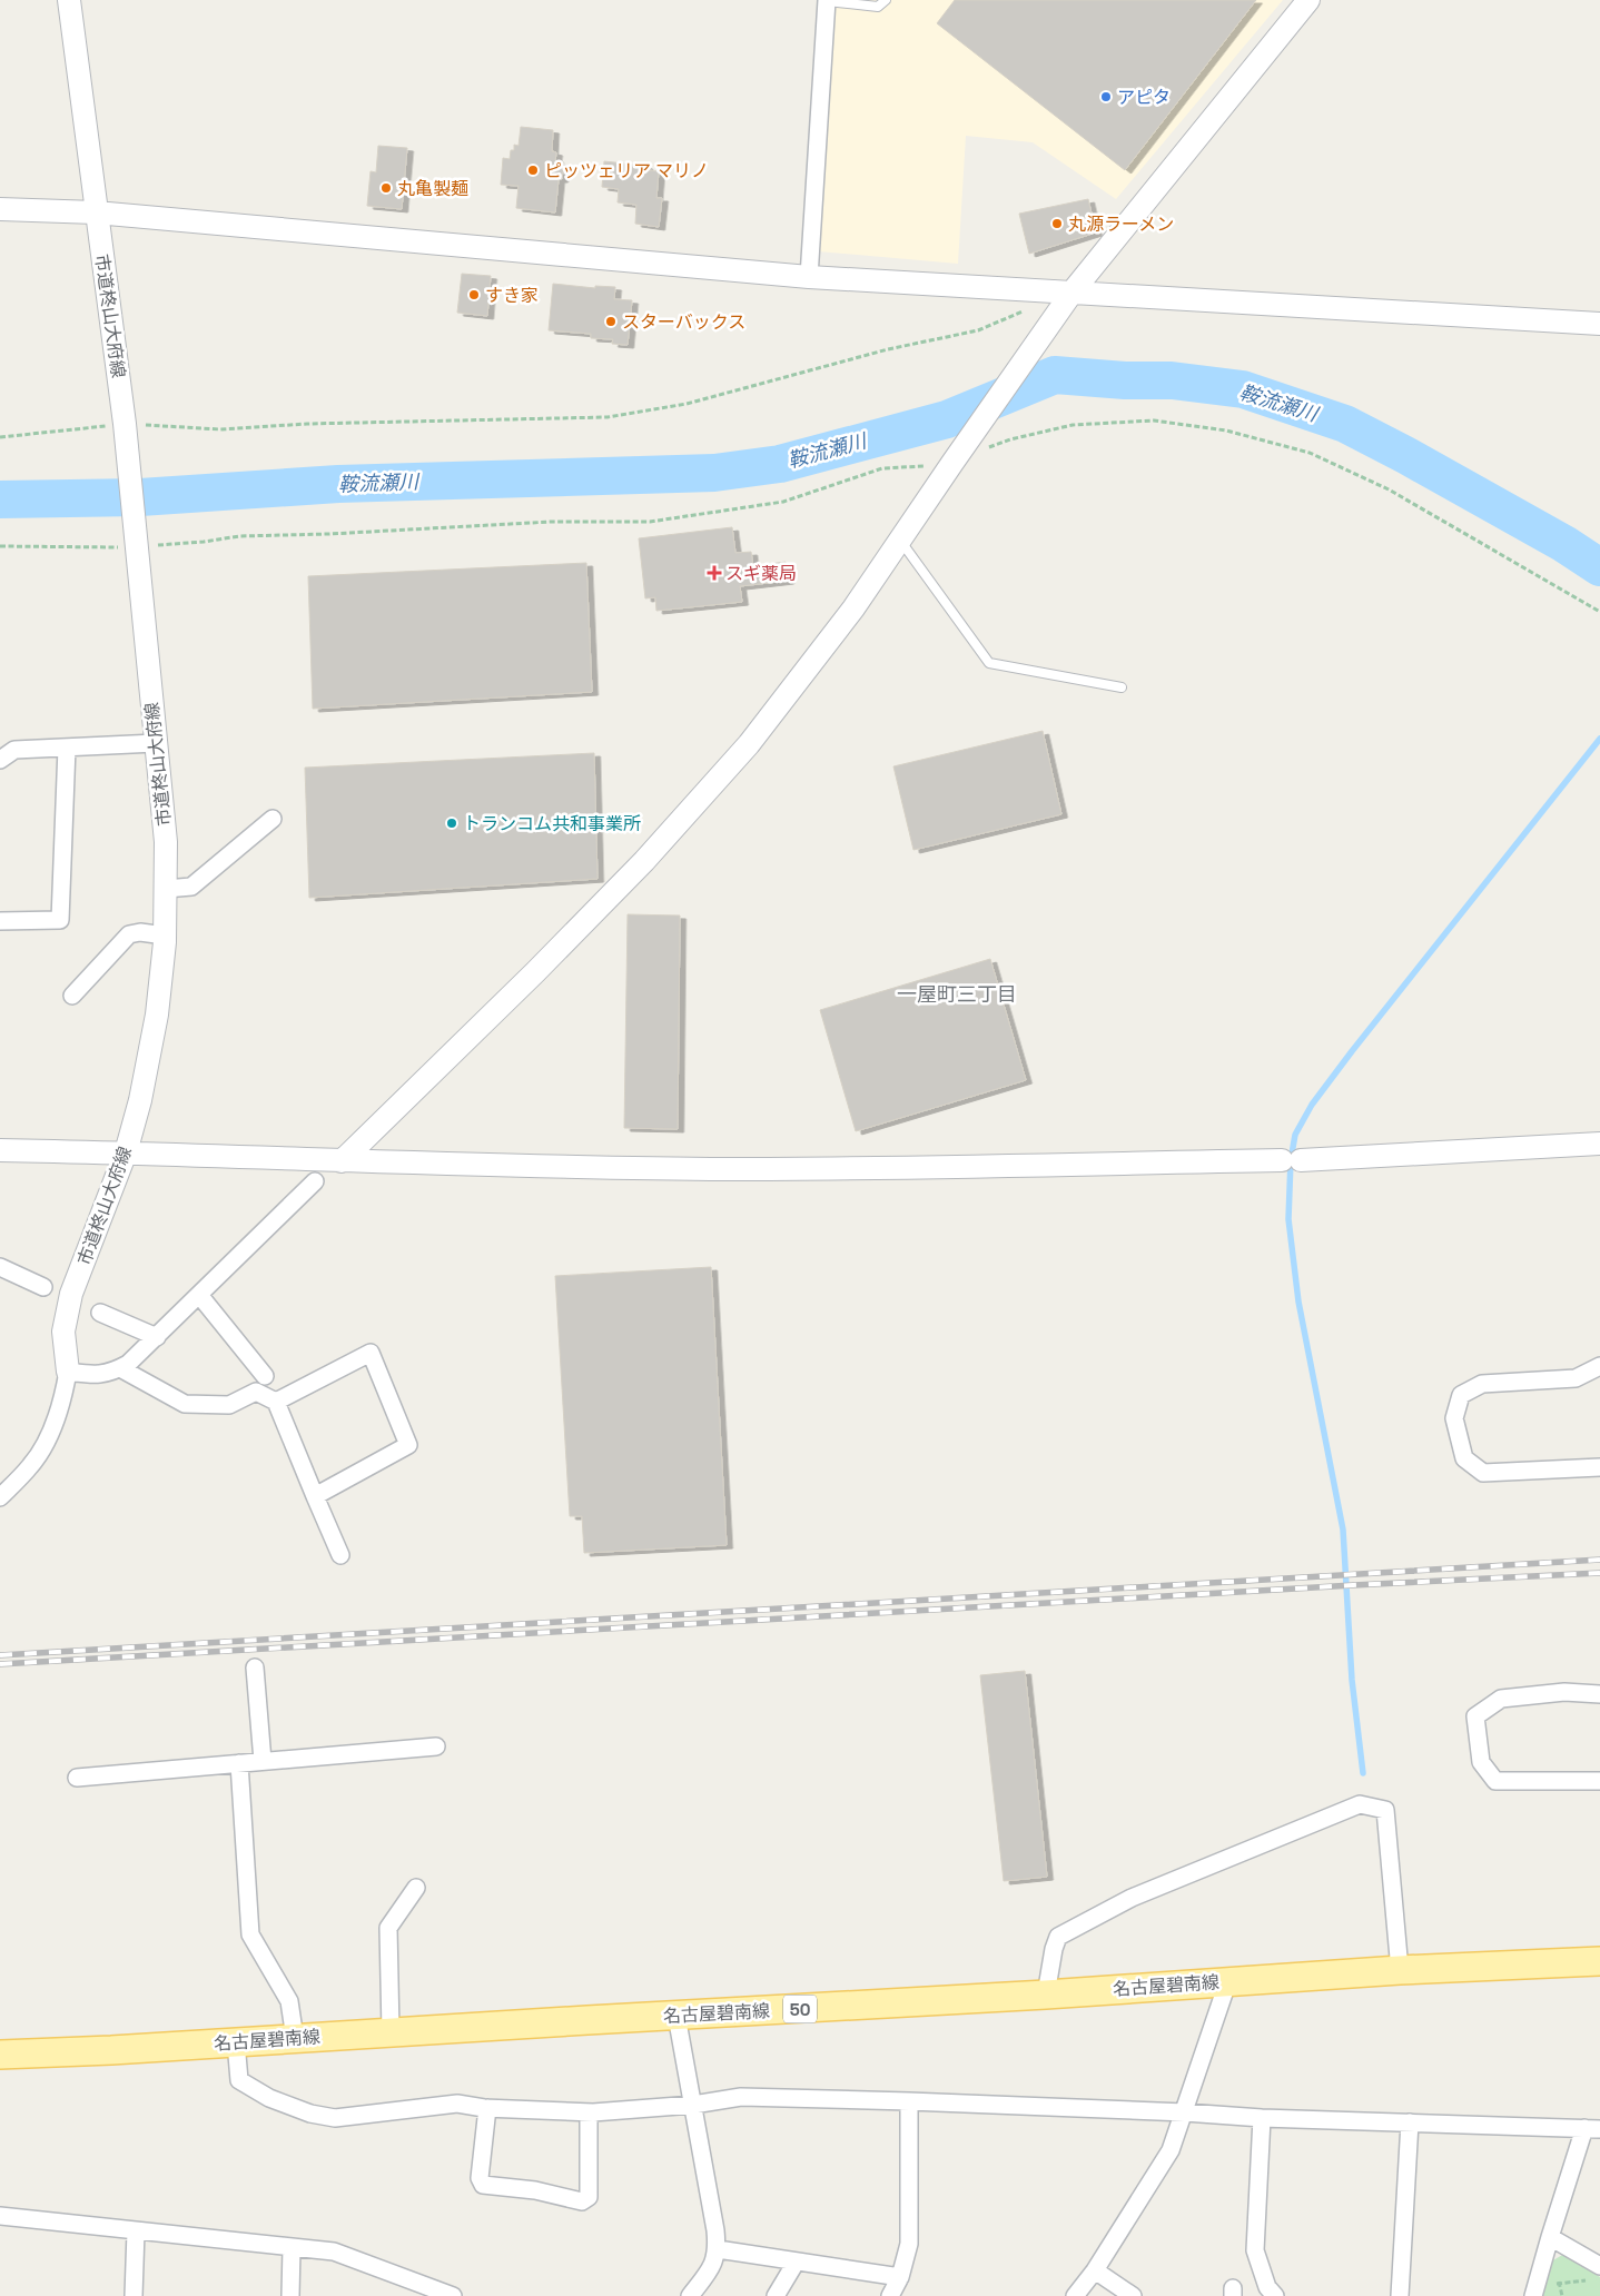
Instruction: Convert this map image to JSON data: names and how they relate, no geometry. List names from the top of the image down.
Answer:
{
  "streets": {
    "main road": ["名古屋碧南線", "50"],
    "street": ["市道柊山大府線"]
  },
  "districts": ["一屋町三丁目"],
  "water": ["鞍流瀬川"],
  "places": {
    "other": [
      "アピタ",
      "ピッツェリア マリノ",
      "丸亀製麺",
      "丸源ラーメン",
      "すき家",
      "スターバックス",
      "トランコム共和事業所"
    ],
    "health": ["スギ薬局"]
  }
}
